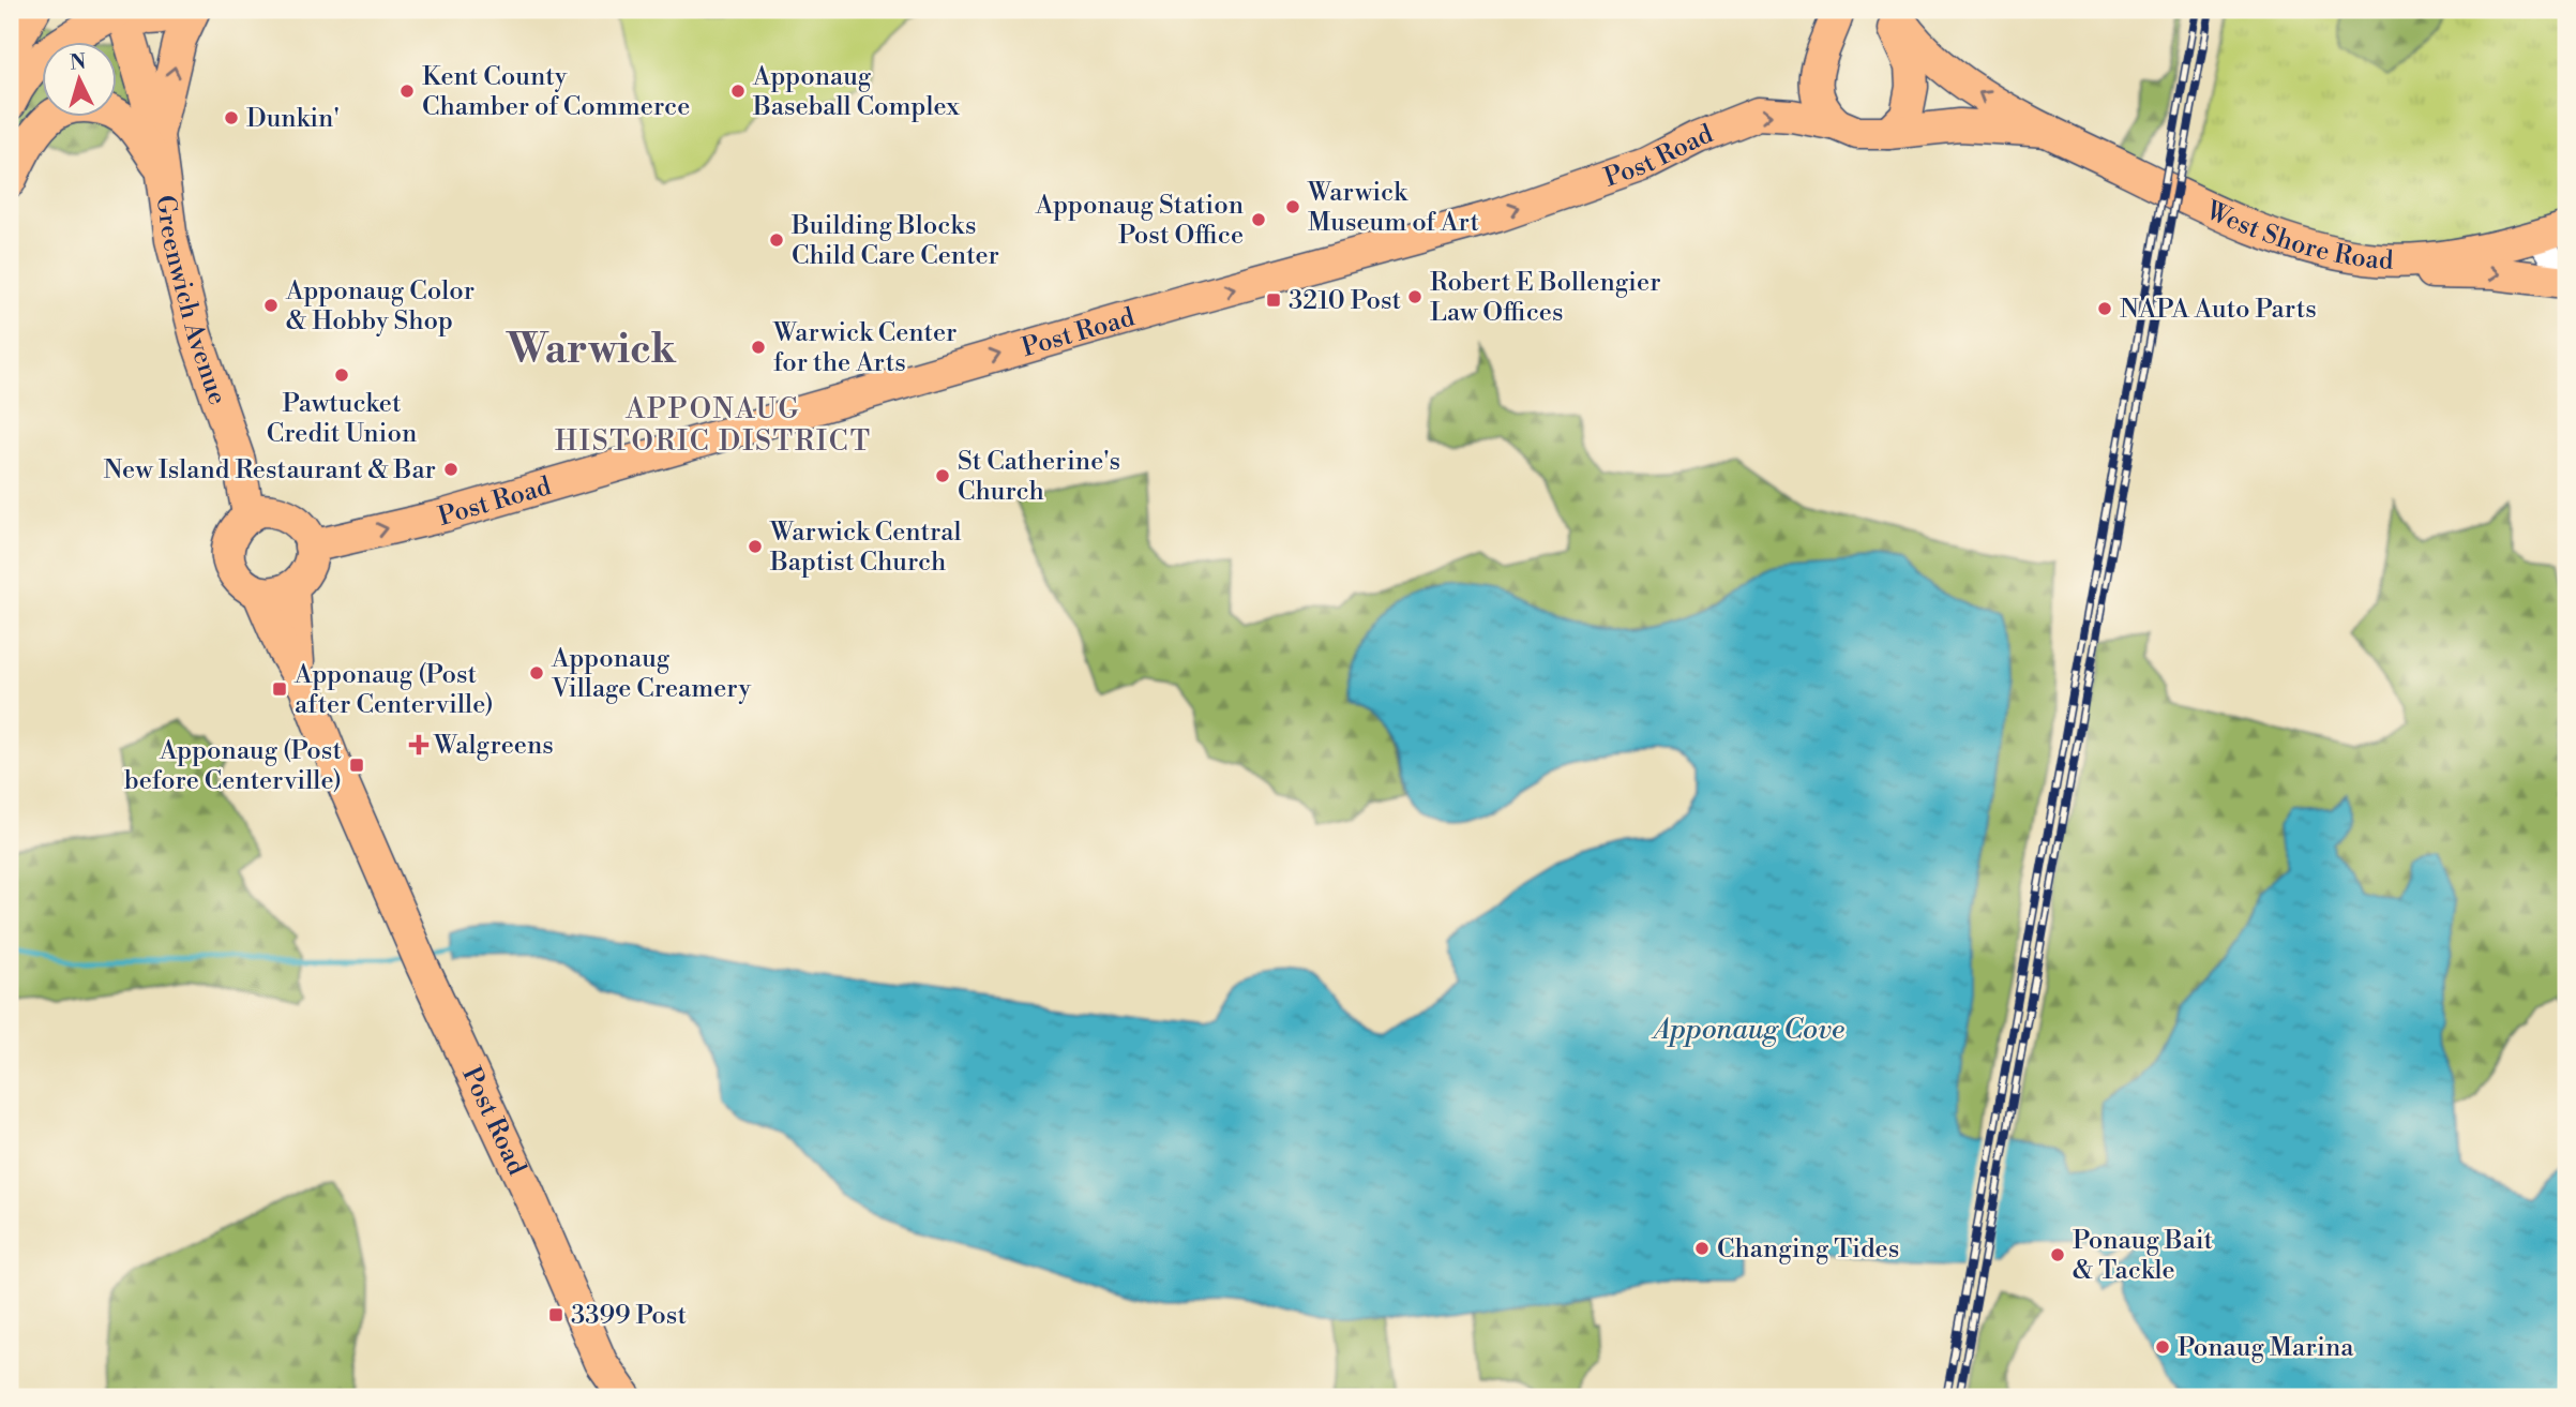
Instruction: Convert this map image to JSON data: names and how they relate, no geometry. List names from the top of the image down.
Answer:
{
  "streets": {
    "main road": ["Post Road", "West Shore Road", "Greenwich Avenue"]
  },
  "crossings": [
    ["Post Road", "West Shore Road"],
    ["Post Road", "Greenwich Avenue"]
  ],
  "one_way": ["Post Road"],
  "districts": ["Warwick", "APPONAUG HISTORIC DISTRICT"],
  "water": ["Apponaug Cove"],
  "places": {
    "other": [
      "Kent County Chamber of Commerce",
      "Apponaug Baseball Complex",
      "Dunkin'",
      "Warwick Museum of Art",
      "Apponaug Station Post Office",
      "Building Blocks Child Care Center",
      "Robert E Bollengier Law Offices",
      "Apponaug Color & Hobby Shop",
      "NAPA Auto Parts",
      "Warwick Center for the Arts",
      "Pawtucket Credit Union",
      "New Island Restaurant & Bar",
      "St Catherine's Church",
      "Warwick Central Baptist Church",
      "Apponaug Village Creamery",
      "Changing Tides",
      "Ponaug Bait & Tackle",
      "Ponaug Marina"
    ],
    "transit": [
      "3210 Post",
      "Apponaug (Post after Centerville)",
      "Apponaug (Post before Centerville)",
      "3399 Post"
    ],
    "health": ["Walgreens"]
  },
  "north": "top"
}
